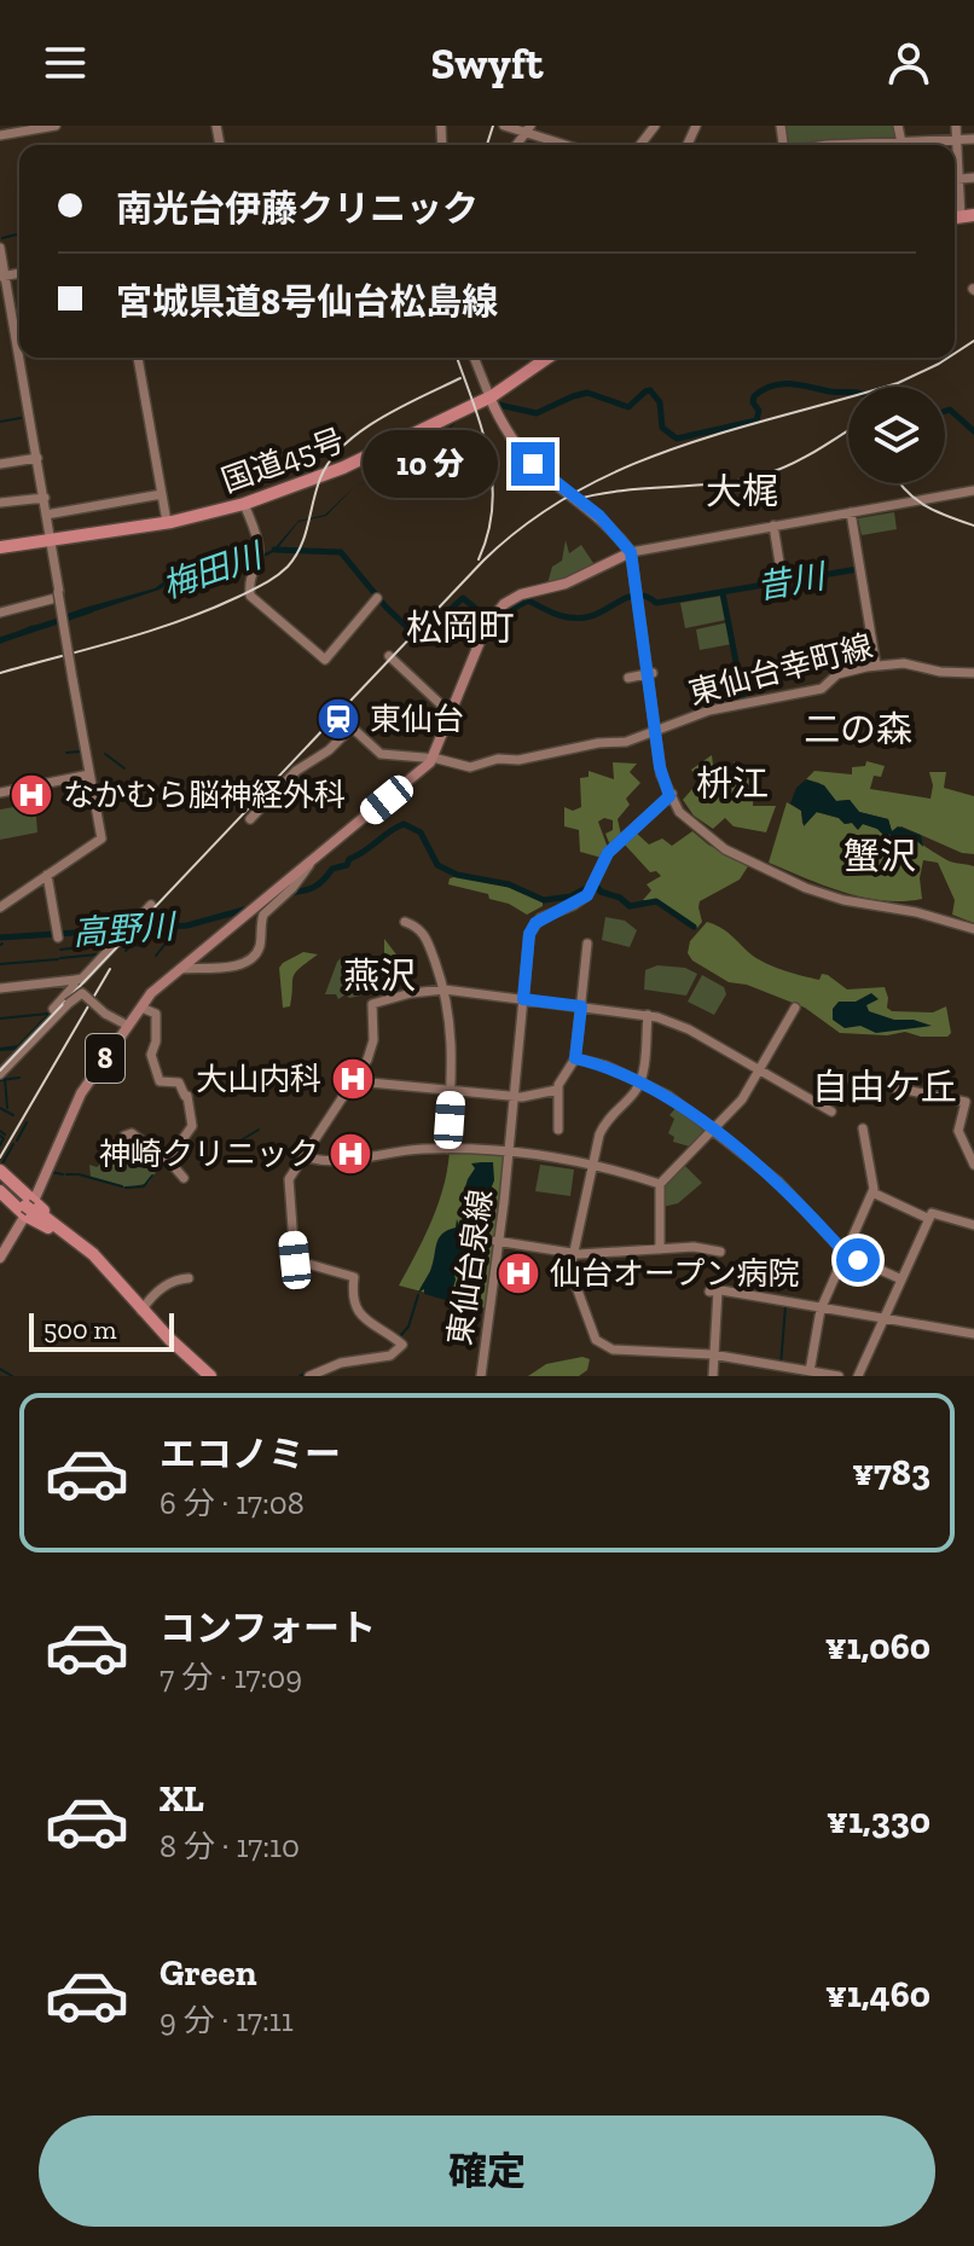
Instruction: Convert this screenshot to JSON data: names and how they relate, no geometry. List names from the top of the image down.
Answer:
{
  "streets": {
    "highway": ["国道45号"],
    "main road": ["8"],
    "street": ["東仙台幸町線", "東仙台泉線"]
  },
  "crossings": [
    ["東仙台幸町線", "8"]
  ],
  "districts": [
    "大梶",
    "松岡町",
    "二の森",
    "枡江",
    "蟹沢",
    "燕沢",
    "自由ケ丘"
  ],
  "water": ["梅田川", "昔川", "高野川"],
  "places": {
    "station": ["東仙台"],
    "hospital": [
      "なかむら脳神経外科",
      "大山内科",
      "神崎クリニック",
      "仙台オープン病院"
    ]
  },
  "scale_bar": "500 m",
  "page": {
    "header": "Swyft",
    "banner": ["南光台伊藤クリニック", "宮城県道8号仙台松島線"],
    "bubble": "10 分",
    "scale": "500 m",
    "list": [
      {
        "name": "エコノミー",
        "note": "6 分 · 17:08",
        "value": "¥783"
      },
      {
        "name": "コンフォート",
        "note": "7 分 · 17:09",
        "value": "¥1,060"
      },
      {
        "name": "XL",
        "note": "8 分 · 17:10",
        "value": "¥1,330"
      },
      {
        "name": "Green",
        "note": "9 分 · 17:11",
        "value": "¥1,460"
      }
    ],
    "buttons": "確定"
  }
}
